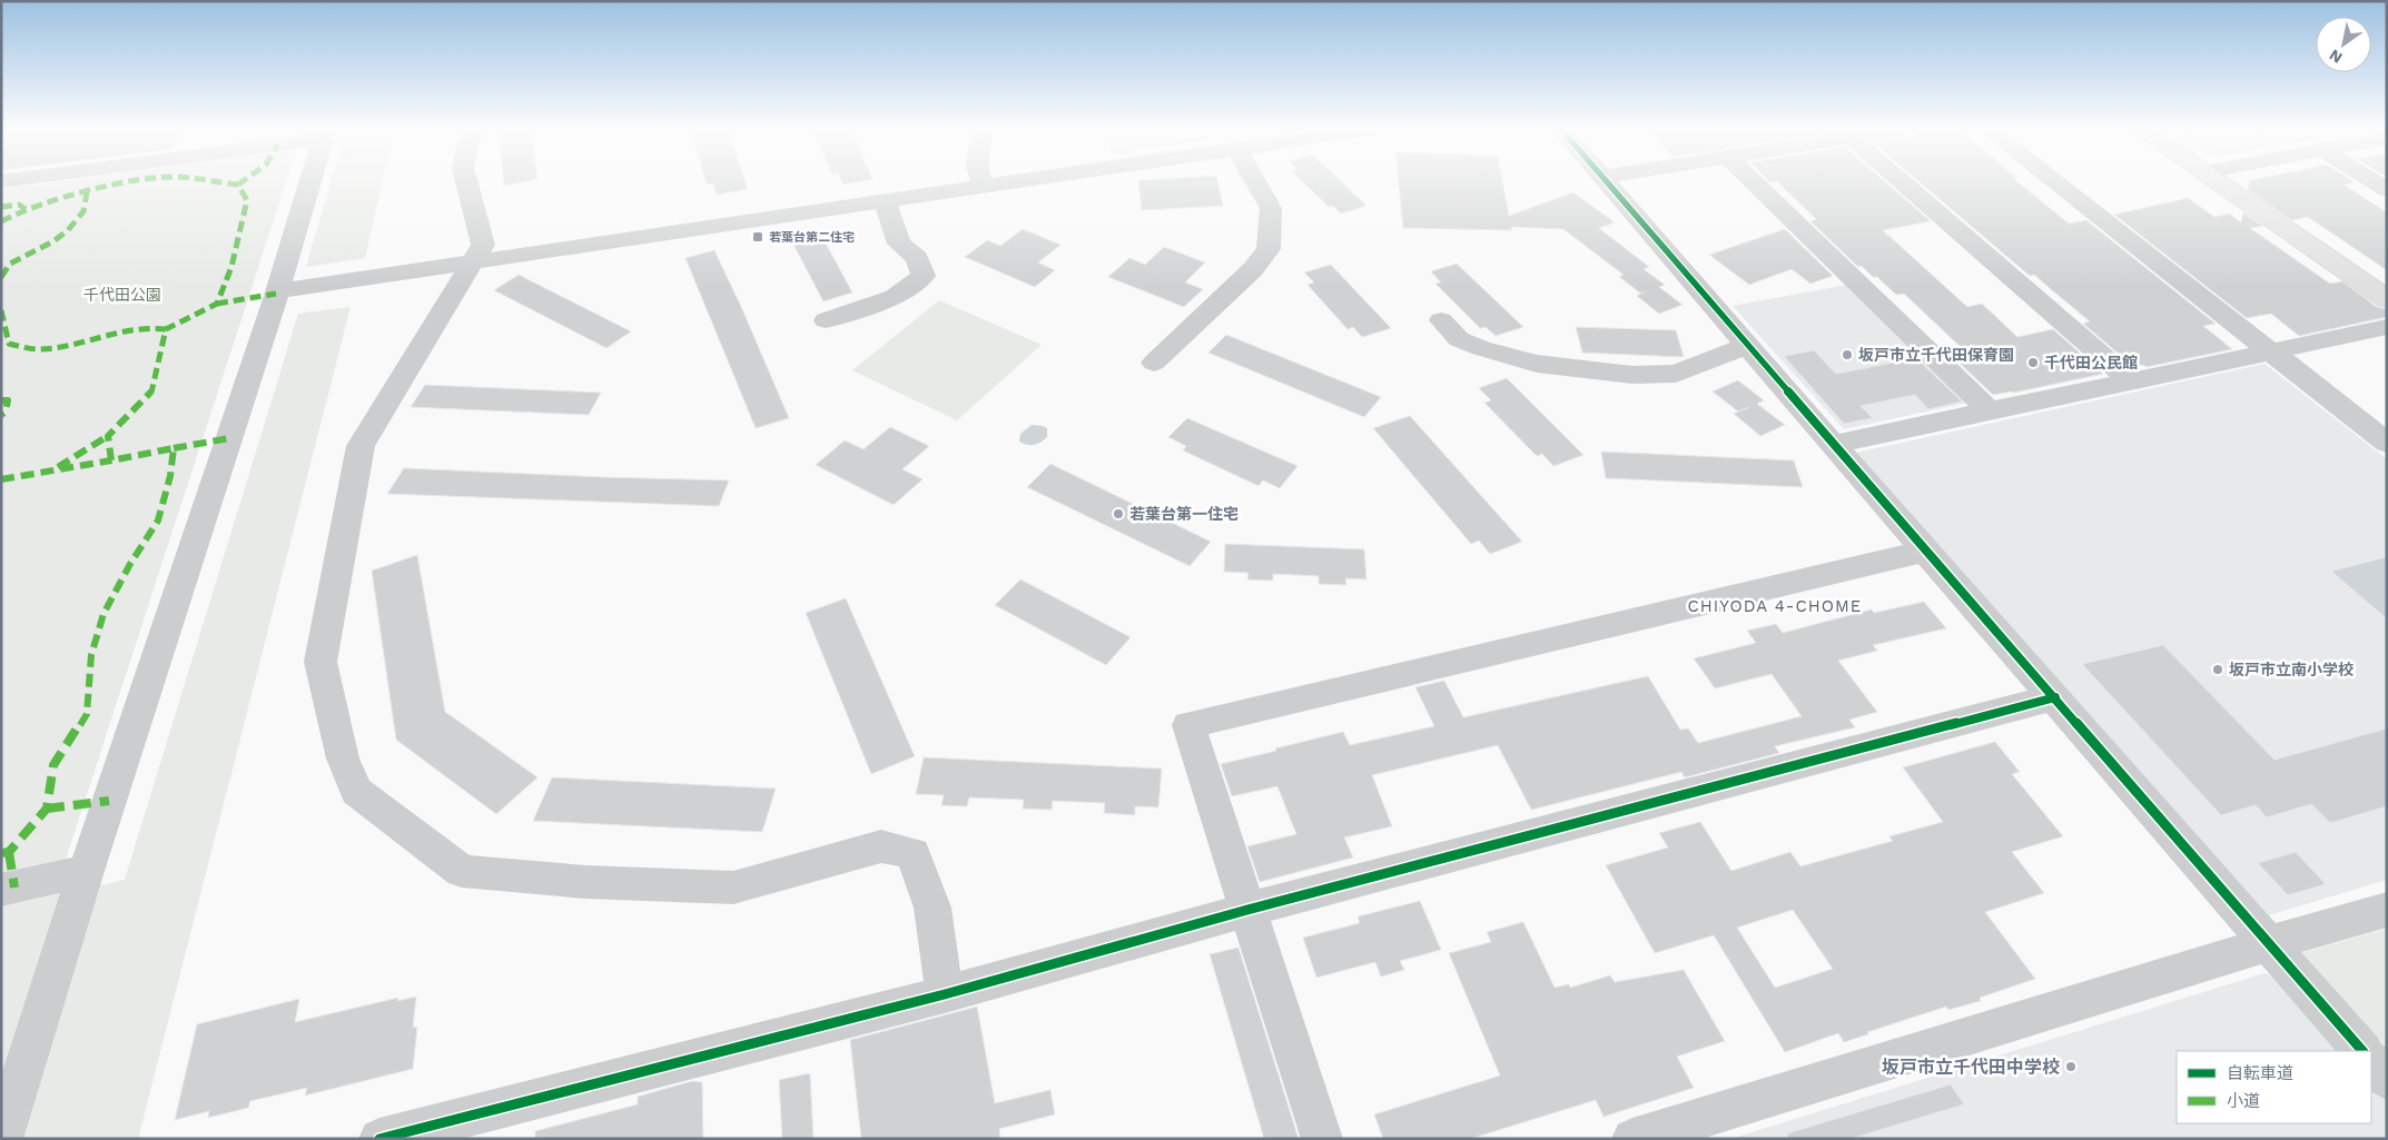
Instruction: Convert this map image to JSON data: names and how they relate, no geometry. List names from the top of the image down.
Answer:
{
  "districts": ["CHIYODA 4-CHOME"],
  "parks": ["千代田公園"],
  "places": {
    "transit": ["若葉台第二住宅"],
    "other": [
      "坂戸市立千代田保育園",
      "千代田公民館",
      "若葉台第一住宅",
      "坂戸市立南小学校",
      "坂戸市立千代田中学校"
    ]
  },
  "legend": ["自転車道", "小道"],
  "north": "bottom left"
}
